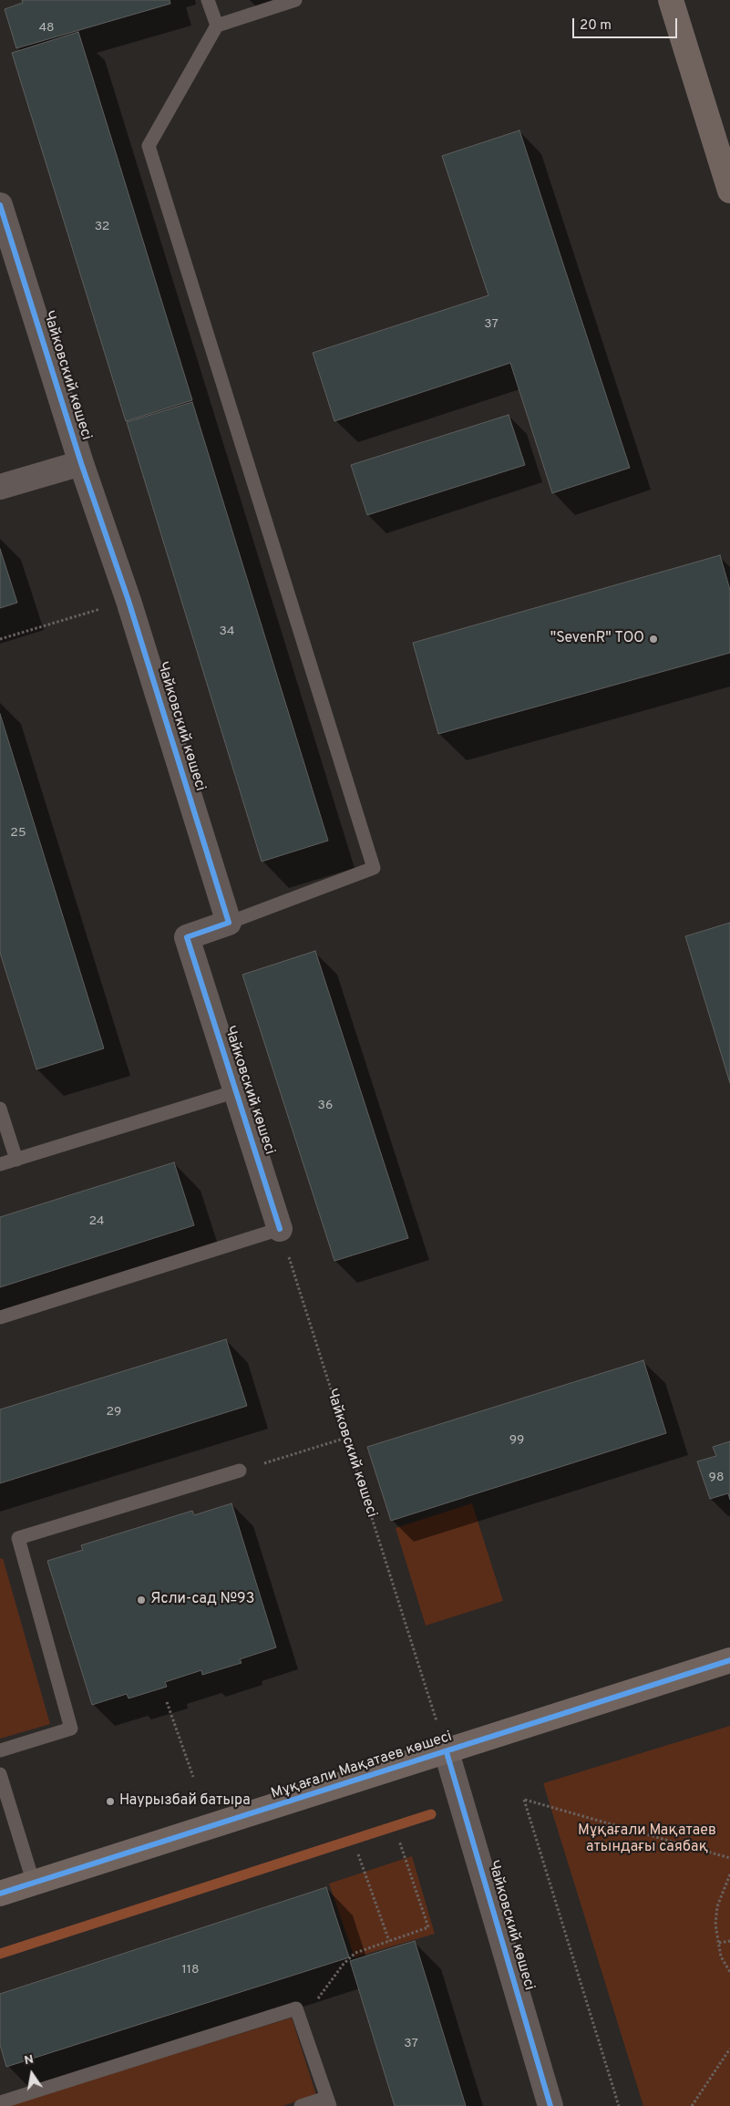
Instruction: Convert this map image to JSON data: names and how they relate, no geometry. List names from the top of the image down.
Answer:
{
  "streets": {
    "main road": ["Мұқағали Мақатаев көшесі"],
    "street": ["Чайковский көшесі"]
  },
  "crossings": [
    ["Чайковский көшесі", "Мұқағали Мақатаев көшесі"]
  ],
  "parks": ["Мұқағали Мақатаев атындағы саябақ"],
  "places": ["\"SevenR\" ТОО", "Ясли-сад №93", "Наурызбай батыра"],
  "house_numbers": [
    "48",
    "32",
    "37",
    "34",
    "25",
    "36",
    "24",
    "29",
    "99",
    "98",
    "118",
    "37"
  ],
  "scale_bar": "20 m",
  "north": "top"
}
